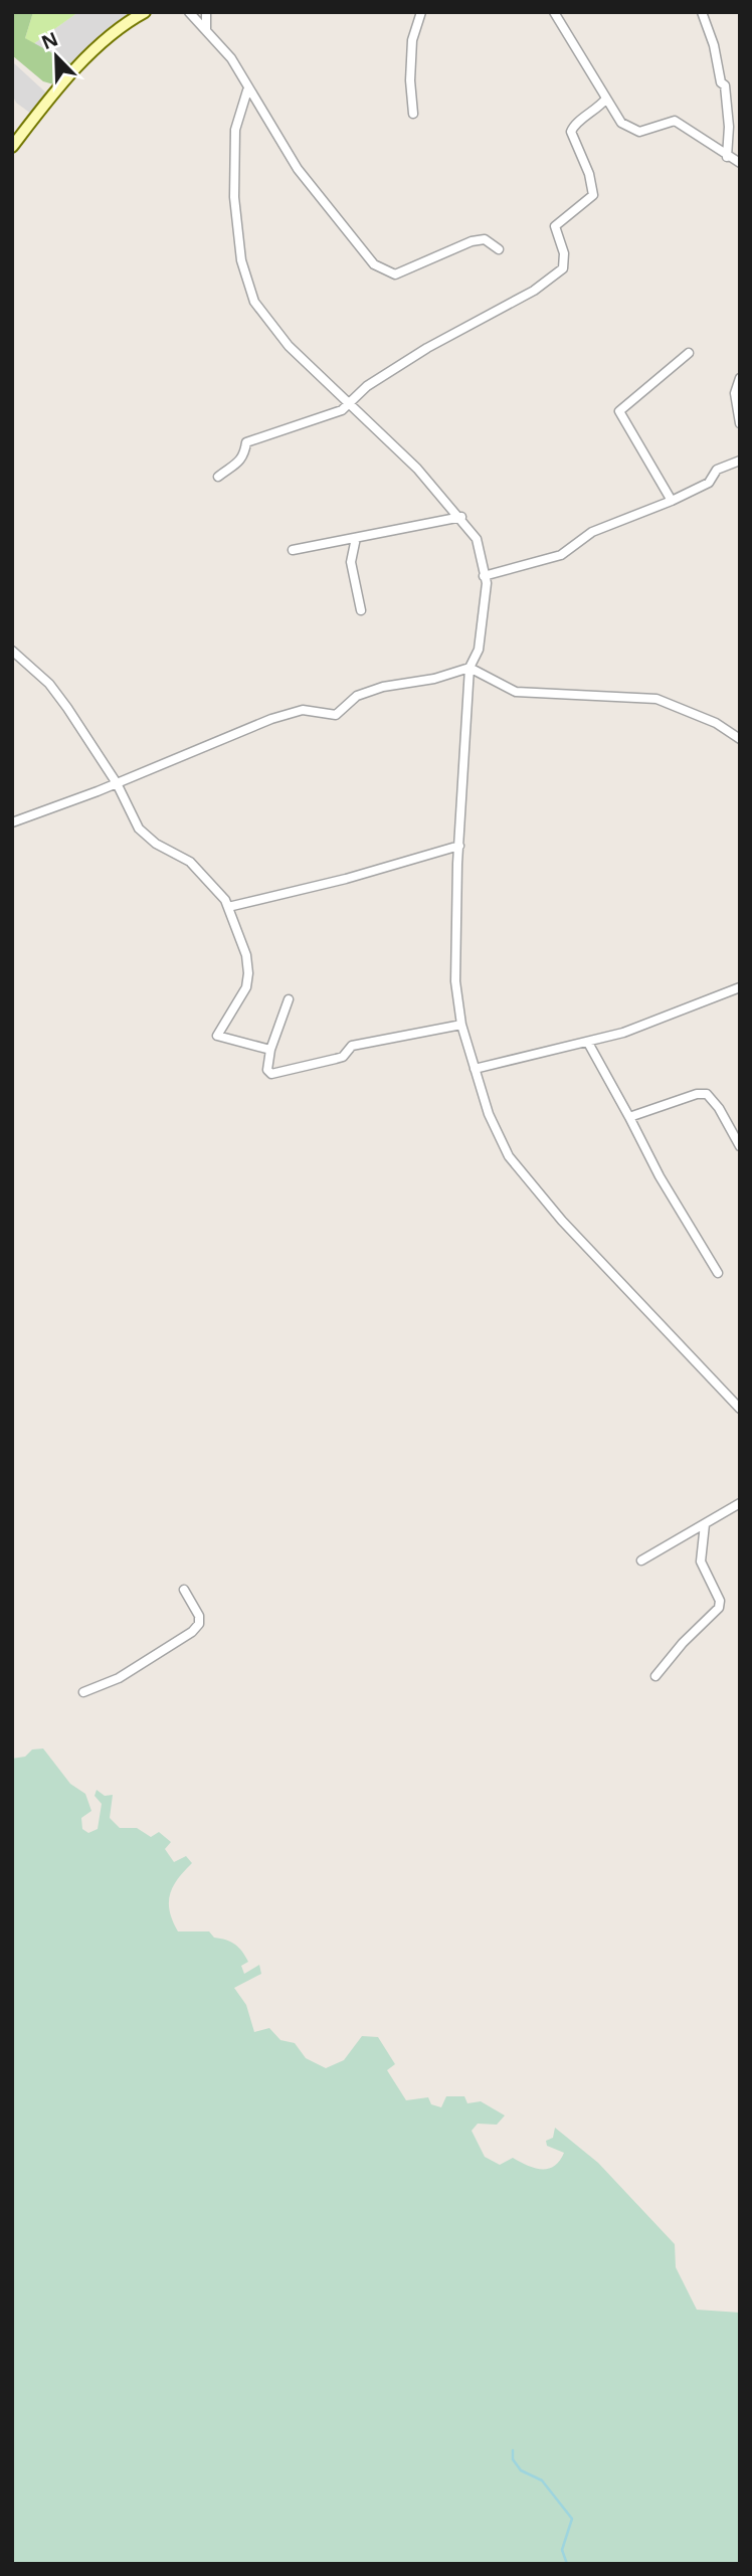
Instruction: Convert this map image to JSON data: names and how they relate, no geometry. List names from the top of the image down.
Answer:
{
  "north": "top left"
}
